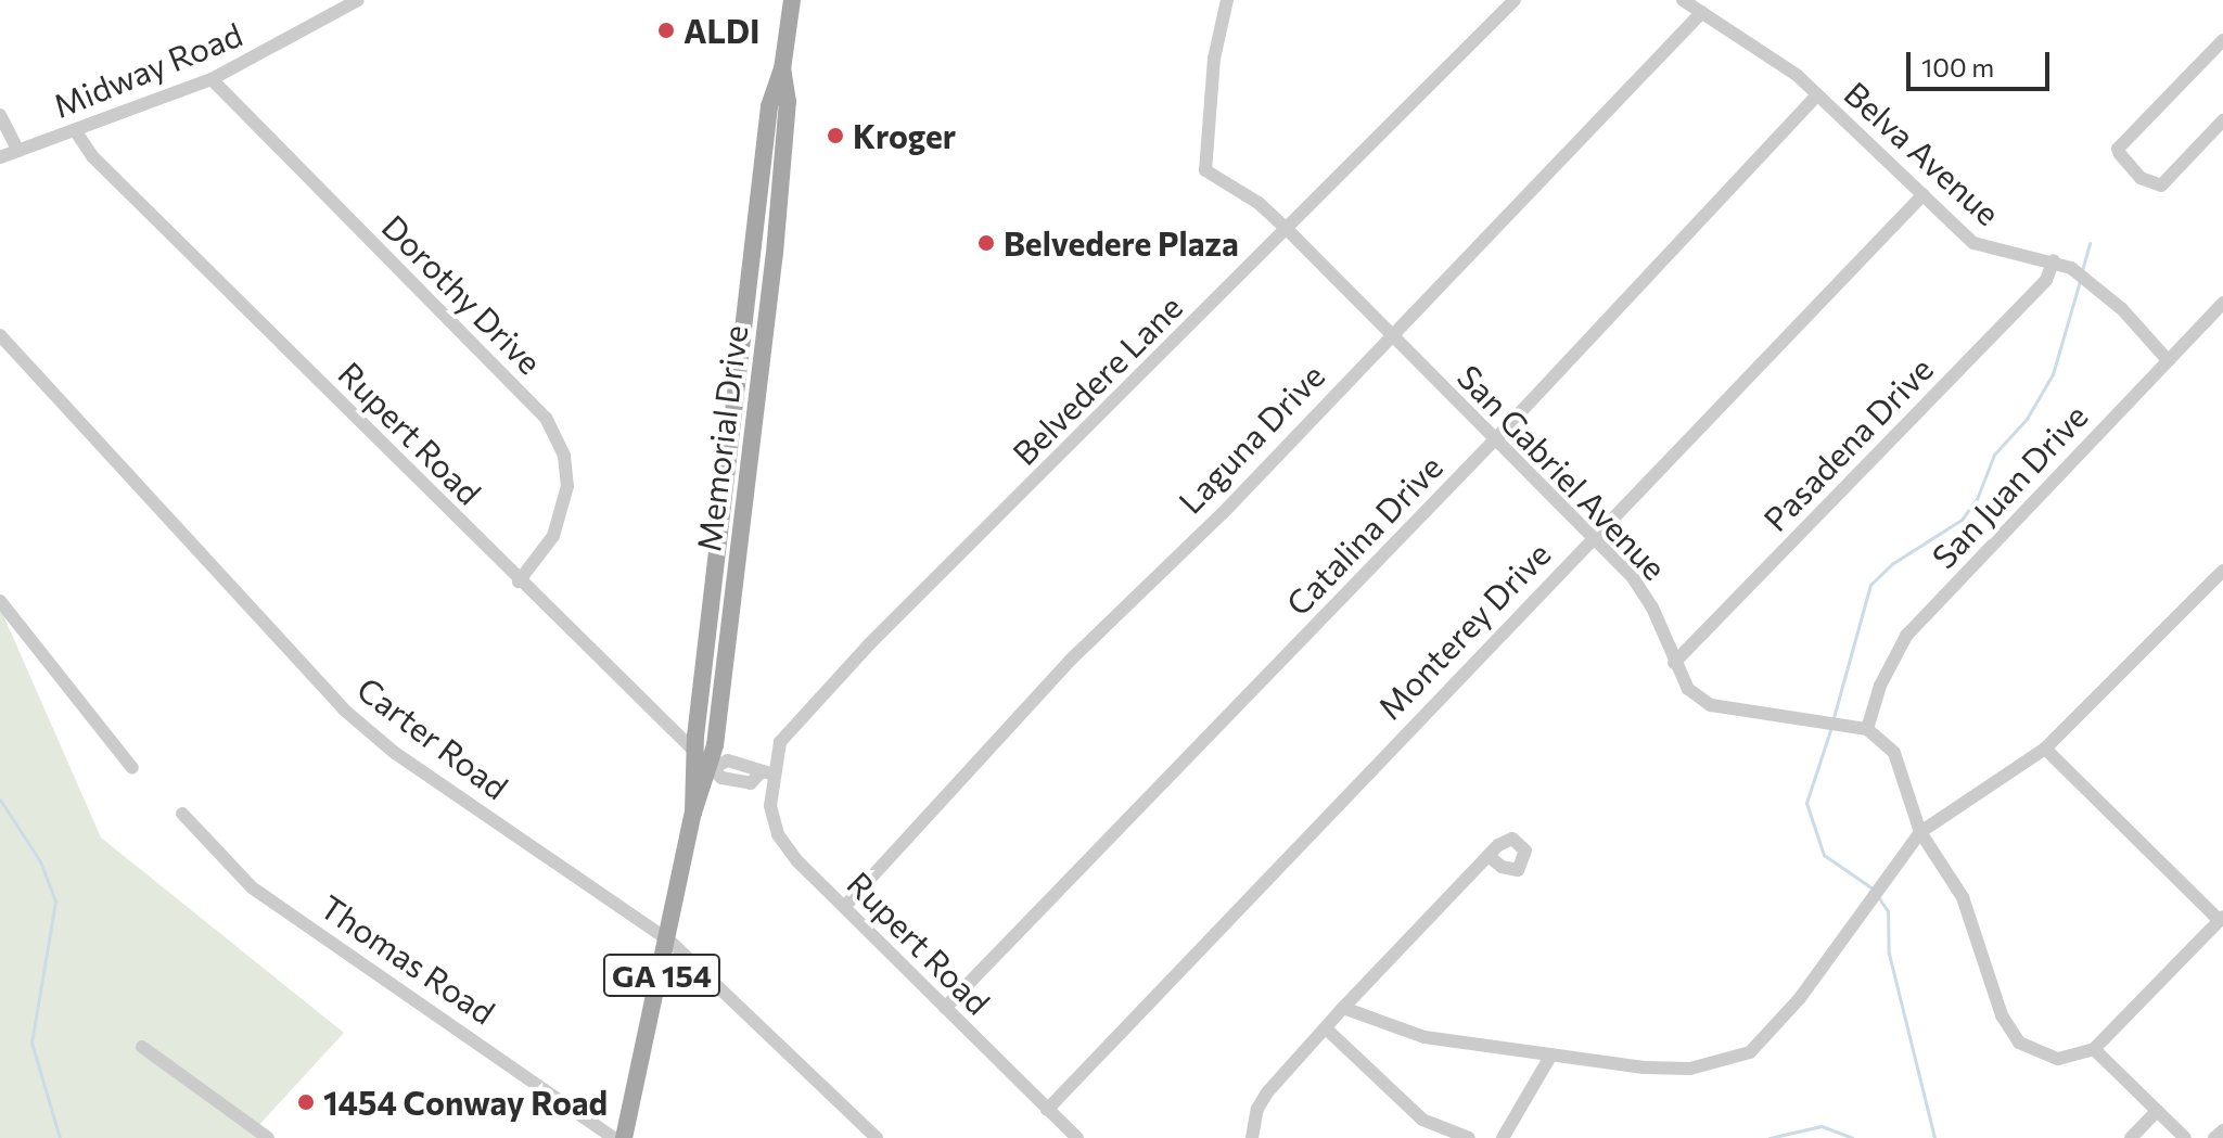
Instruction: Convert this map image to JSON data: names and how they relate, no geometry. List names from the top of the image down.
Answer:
{
  "streets": {
    "main road": ["Memorial Drive", "GA 154"],
    "street": [
      "Midway Road",
      "Belva Avenue",
      "Dorothy Drive",
      "Belvedere Lane",
      "Rupert Road",
      "Laguna Drive",
      "Pasadena Drive",
      "San Gabriel Avenue",
      "San Juan Drive",
      "Catalina Drive",
      "Monterey Drive",
      "Carter Road",
      "Thomas Road"
    ]
  },
  "crossings": [
    ["Midway Road", "Dorothy Drive"],
    ["Midway Road", "Rupert Road"],
    ["Belva Avenue", "Laguna Drive"],
    ["Belva Avenue", "Pasadena Drive"],
    ["Belva Avenue", "San Juan Drive"],
    ["Belva Avenue", "Catalina Drive"],
    ["Belva Avenue", "Monterey Drive"],
    ["Dorothy Drive", "Rupert Road"],
    ["Belvedere Lane", "Rupert Road"],
    ["Belvedere Lane", "San Gabriel Avenue"],
    ["Rupert Road", "Memorial Drive"],
    ["Rupert Road", "Laguna Drive"],
    ["Rupert Road", "Catalina Drive"],
    ["Rupert Road", "Monterey Drive"],
    ["Memorial Drive", "Carter Road"],
    ["Laguna Drive", "San Gabriel Avenue"],
    ["Pasadena Drive", "San Gabriel Avenue"],
    ["San Gabriel Avenue", "San Juan Drive"],
    ["San Gabriel Avenue", "Catalina Drive"],
    ["San Gabriel Avenue", "Monterey Drive"]
  ],
  "places": [
    "ALDI",
    "Kroger",
    "Belvedere Plaza",
    "1454 Conway Road"
  ],
  "scale_bar": "100 m"
}
